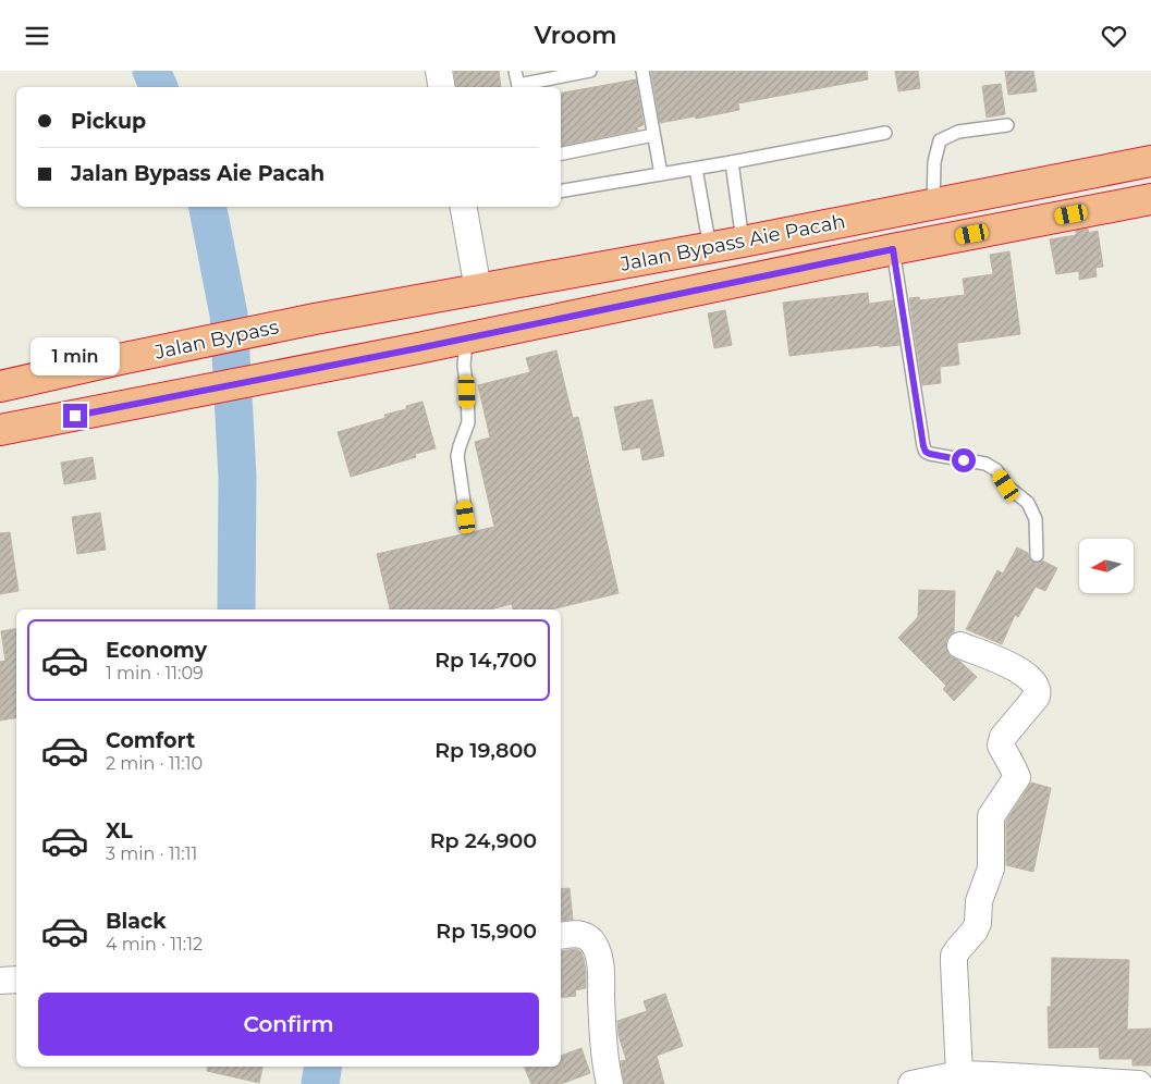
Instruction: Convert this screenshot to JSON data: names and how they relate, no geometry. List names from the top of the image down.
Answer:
{
  "streets": {
    "highway": ["Jalan Bypass Aie Pacah", "Jalan Bypass"]
  },
  "crossings": [
    ["Jalan Bypass Aie Pacah", "Jalan Bypass"]
  ],
  "north": "left",
  "page": {
    "header": "Vroom",
    "banner": ["Pickup", "Jalan Bypass Aie Pacah"],
    "bubble": "1 min",
    "list": [
      {
        "name": "Economy",
        "note": "1 min · 11:09",
        "value": "Rp 14,700"
      },
      {
        "name": "Comfort",
        "note": "2 min · 11:10",
        "value": "Rp 19,800"
      },
      {
        "name": "XL",
        "note": "3 min · 11:11",
        "value": "Rp 24,900"
      },
      {
        "name": "Black",
        "note": "4 min · 11:12",
        "value": "Rp 15,900"
      }
    ],
    "buttons": "Confirm"
  }
}
